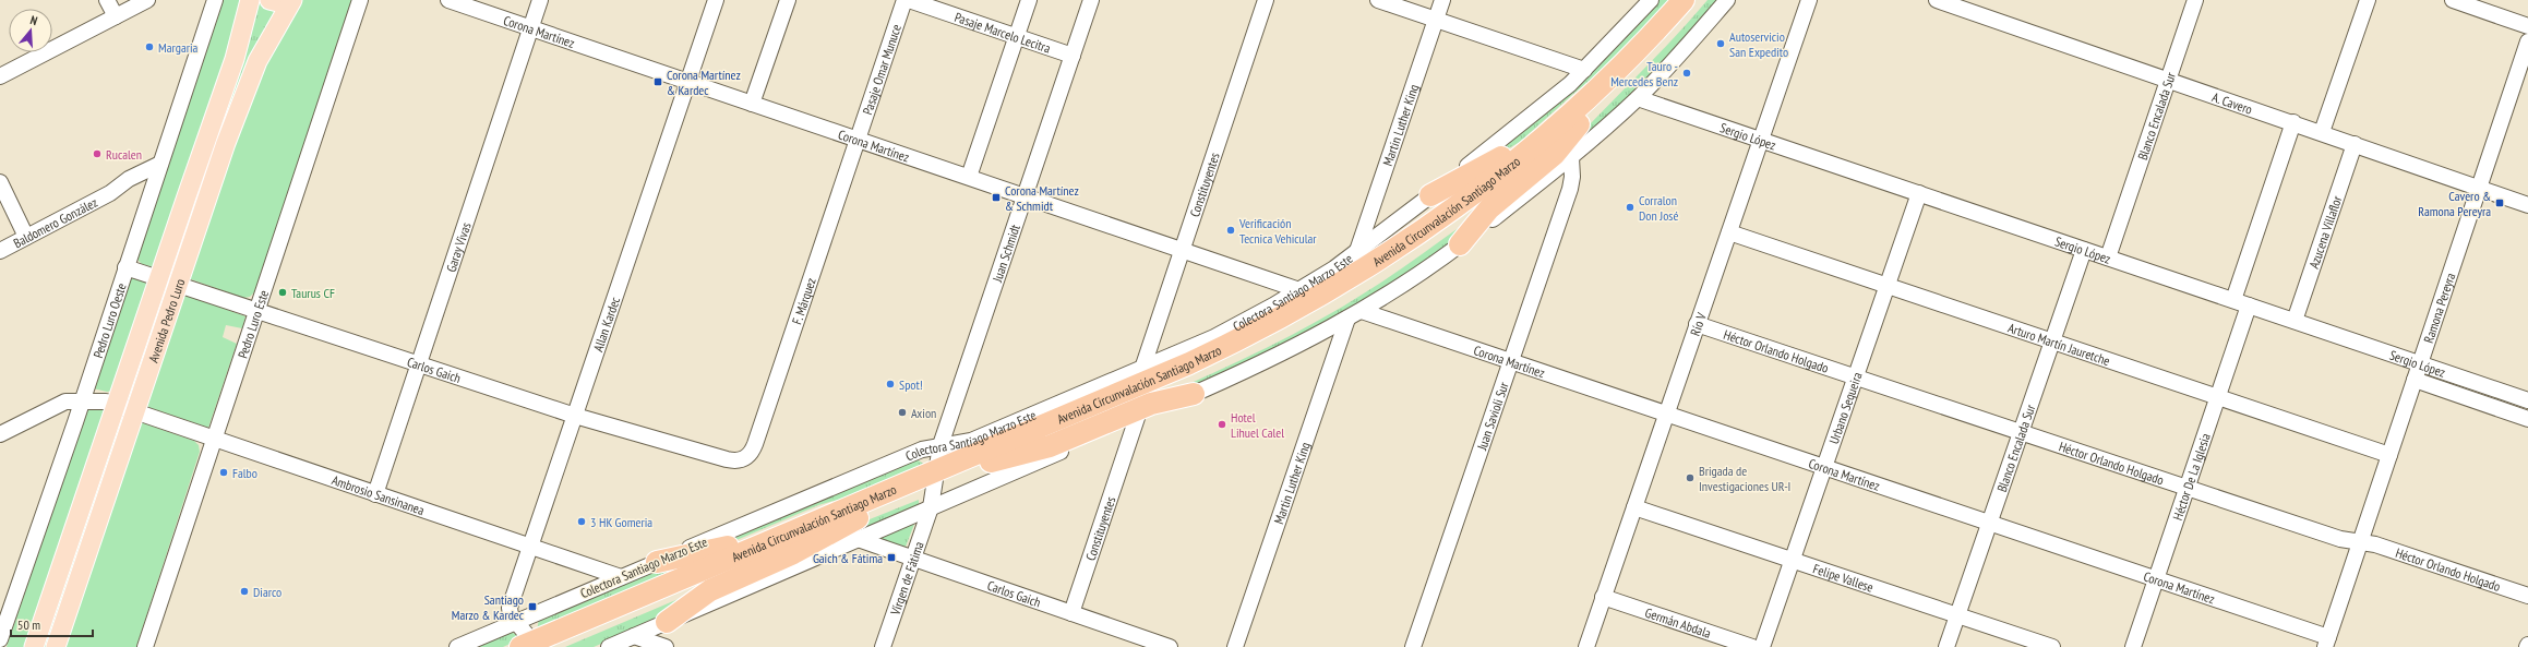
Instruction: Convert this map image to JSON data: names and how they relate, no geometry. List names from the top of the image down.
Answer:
{
  "streets": {
    "highway": ["Avenida Circunvalación Santiago Marzo"],
    "main road": ["Avenida Pedro Luro"],
    "street": [
      "Corona Martínez",
      "Pasaje Marcelo Lecitra",
      "Pasaje Omar Munuce",
      "A. Cavero",
      "Blanco Encalada Sur",
      "Martin Luther King",
      "Sergio López",
      "Constituyentes",
      "Baldomero González",
      "Azucena Villaflor",
      "Garay Vivas",
      "Juan Schmidt",
      "Colectora Santiago Marzo Este",
      "F. Márquez",
      "Ramona Pereyra",
      "Pedro Luro Oeste",
      "Río V",
      "Pedro Luro Este",
      "Allan Kardec",
      "Arturo Martín Jauretche",
      "Héctor Orlando Holgado",
      "Carlos Gaich",
      "Urbano Sequeira",
      "Juan Savioli Sur",
      "Héctor De La Iglesia",
      "Ambrosio Sansinanea",
      "Vírgen de Fátima",
      "Felipe Vallese",
      "Germán Abdala"
    ]
  },
  "crossings": [
    ["Corona Martínez", "Pasaje Omar Munuce"],
    ["Corona Martínez", "Blanco Encalada Sur"],
    ["Corona Martínez", "Constituyentes"],
    ["Corona Martínez", "Garay Vivas"],
    ["Corona Martínez", "Juan Schmidt"],
    ["Corona Martínez", "Colectora Santiago Marzo Este"],
    ["Corona Martínez", "F. Márquez"],
    ["Corona Martínez", "Ramona Pereyra"],
    ["Corona Martínez", "Río V"],
    ["Corona Martínez", "Allan Kardec"],
    ["Corona Martínez", "Urbano Sequeira"],
    ["Corona Martínez", "Juan Savioli Sur"],
    ["Corona Martínez", "Héctor De La Iglesia"],
    ["Pasaje Marcelo Lecitra", "Juan Schmidt"],
    ["Pasaje Omar Munuce", "F. Márquez"],
    ["A. Cavero", "Blanco Encalada Sur"],
    ["A. Cavero", "Azucena Villaflor"],
    ["A. Cavero", "Ramona Pereyra"],
    ["Blanco Encalada Sur", "Sergio López"],
    ["Blanco Encalada Sur", "Arturo Martín Jauretche"],
    ["Blanco Encalada Sur", "Héctor Orlando Holgado"],
    ["Blanco Encalada Sur", "Felipe Vallese"],
    ["Martin Luther King", "Colectora Santiago Marzo Este"],
    ["Sergio López", "Azucena Villaflor"],
    ["Sergio López", "Ramona Pereyra"],
    ["Sergio López", "Río V"],
    ["Sergio López", "Urbano Sequeira"],
    ["Sergio López", "Héctor De La Iglesia"],
    ["Constituyentes", "Colectora Santiago Marzo Este"],
    ["Constituyentes", "Carlos Gaich"],
    ["Avenida Circunvalación Santiago Marzo", "Juan Schmidt"],
    ["Avenida Circunvalación Santiago Marzo", "Allan Kardec"],
    ["Avenida Circunvalación Santiago Marzo", "Carlos Gaich"],
    ["Baldomero González", "Pedro Luro Oeste"],
    ["Garay Vivas", "Carlos Gaich"],
    ["Garay Vivas", "Ambrosio Sansinanea"],
    ["Juan Schmidt", "Colectora Santiago Marzo Este"],
    ["Juan Schmidt", "Vírgen de Fátima"],
    ["Colectora Santiago Marzo Este", "Allan Kardec"],
    ["Colectora Santiago Marzo Este", "Ambrosio Sansinanea"],
    ["F. Márquez", "Carlos Gaich"],
    ["Ramona Pereyra", "Arturo Martín Jauretche"],
    ["Ramona Pereyra", "Héctor Orlando Holgado"],
    ["Pedro Luro Oeste", "Carlos Gaich"],
    ["Pedro Luro Oeste", "Ambrosio Sansinanea"],
    ["Avenida Pedro Luro", "Carlos Gaich"],
    ["Avenida Pedro Luro", "Ambrosio Sansinanea"],
    ["Río V", "Arturo Martín Jauretche"],
    ["Río V", "Héctor Orlando Holgado"],
    ["Río V", "Felipe Vallese"],
    ["Río V", "Germán Abdala"],
    ["Pedro Luro Este", "Carlos Gaich"],
    ["Pedro Luro Este", "Ambrosio Sansinanea"],
    ["Allan Kardec", "Carlos Gaich"],
    ["Allan Kardec", "Ambrosio Sansinanea"],
    ["Arturo Martín Jauretche", "Urbano Sequeira"],
    ["Arturo Martín Jauretche", "Héctor De La Iglesia"],
    ["Héctor Orlando Holgado", "Urbano Sequeira"],
    ["Héctor Orlando Holgado", "Héctor De La Iglesia"],
    ["Carlos Gaich", "Vírgen de Fátima"],
    ["Urbano Sequeira", "Felipe Vallese"]
  ],
  "places": {
    "other": [
      "Autoservicio San Expedito",
      "Margaria",
      "Tauro - Mercedes Benz",
      "Rucalen",
      "Corralon Don José",
      "Verificación Tecnica Vehicular",
      "Taurus CF",
      "Spot!",
      "Axion",
      "Hotel Lihuel Calel",
      "Falbo",
      "Brigada de Investigaciones UR-I",
      "3 HK Gomeria",
      "Diarco"
    ],
    "transit": [
      "Corona Martínez & Kardec",
      "Corona Martínez & Schmidt",
      "Cavero & Ramona Pereyra",
      "Gaich & Fátima",
      "Santiago Marzo & Kardec"
    ]
  },
  "scale_bar": "50 m",
  "north": "top"
}
